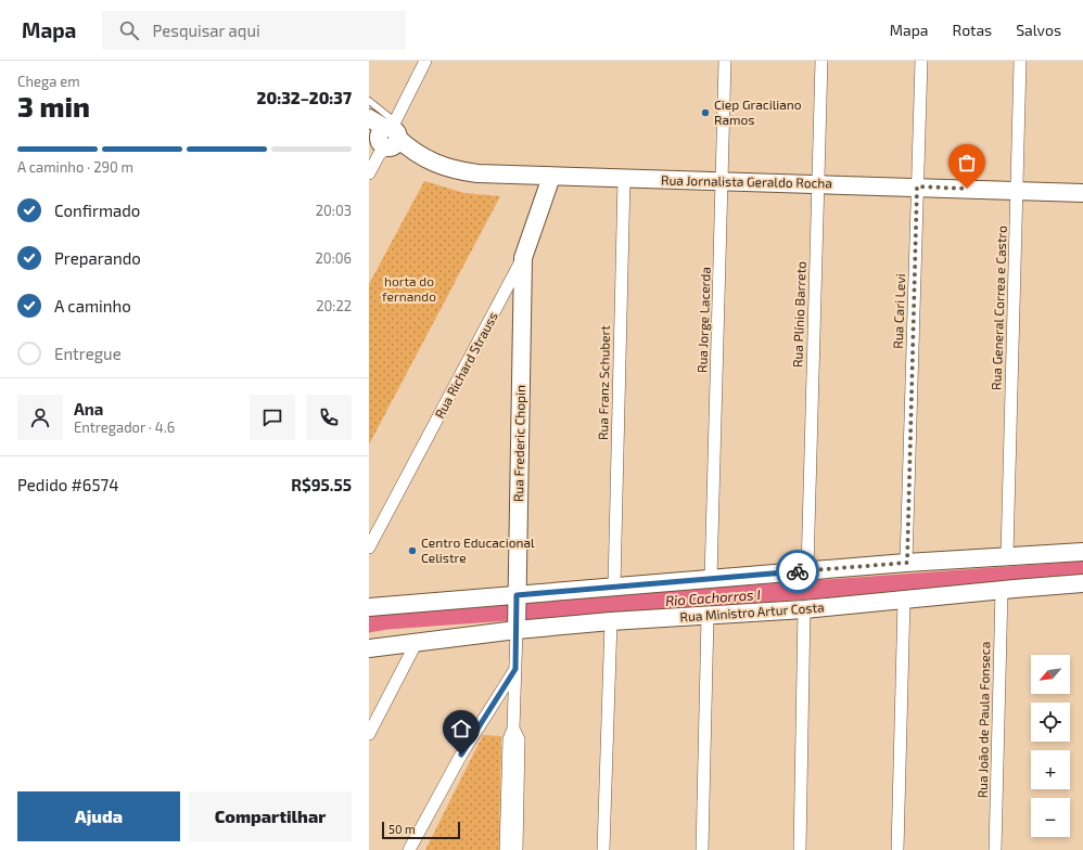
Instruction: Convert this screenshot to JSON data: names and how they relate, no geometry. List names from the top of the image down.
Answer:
{
  "streets": {
    "street": [
      "Rua Jornalista Geraldo Rocha",
      "Rua General Correa e Castro",
      "Rua Cari Levi",
      "Rua Plínio Barreto",
      "Rua Jorge Lacerda",
      "Rua Richard Strauss",
      "Rua Franz Schubert",
      "Rua Frederic Chopin",
      "Rua Ministro Artur Costa",
      "Rua João de Paula Fonseca"
    ]
  },
  "crossings": [
    ["Rua Jornalista Geraldo Rocha", "Rua General Correa e Castro"],
    ["Rua Jornalista Geraldo Rocha", "Rua Cari Levi"],
    ["Rua Jornalista Geraldo Rocha", "Rua Plínio Barreto"],
    ["Rua Jornalista Geraldo Rocha", "Rua Jorge Lacerda"],
    ["Rua Jornalista Geraldo Rocha", "Rua Richard Strauss"],
    ["Rua Jornalista Geraldo Rocha", "Rua Franz Schubert"],
    ["Rua Richard Strauss", "Rua Frederic Chopin"],
    ["Rua Frederic Chopin", "Rua Ministro Artur Costa"],
    ["Rua Ministro Artur Costa", "Rua João de Paula Fonseca"]
  ],
  "water": ["Rio Cachorros I"],
  "parks": ["horta do fernando"],
  "places": ["Ciep Graciliano Ramos", "Centro Educacional Celistre"],
  "scale_bar": "50 m",
  "north": "bottom left",
  "page": {
    "header": "Mapa",
    "search": "Pesquisar aqui",
    "nav": ["Mapa", "Rotas", "Salvos"],
    "heading": ["3 min", "Chega em", "20:32–20:37"],
    "panel": [
      "Ana",
      "Entregador · 4.6",
      "Pedido #6574",
      "R$95.55"
    ],
    "bar": "A caminho · 290 m",
    "list": [
      ["Confirmado", "20:03"],
      ["Preparando", "20:06"],
      ["A caminho", "20:22"],
      "Entregue"
    ],
    "map_buttons": ["+", "−"],
    "buttons": ["Ajuda", "Compartilhar"],
    "scale": "50 m"
  }
}
